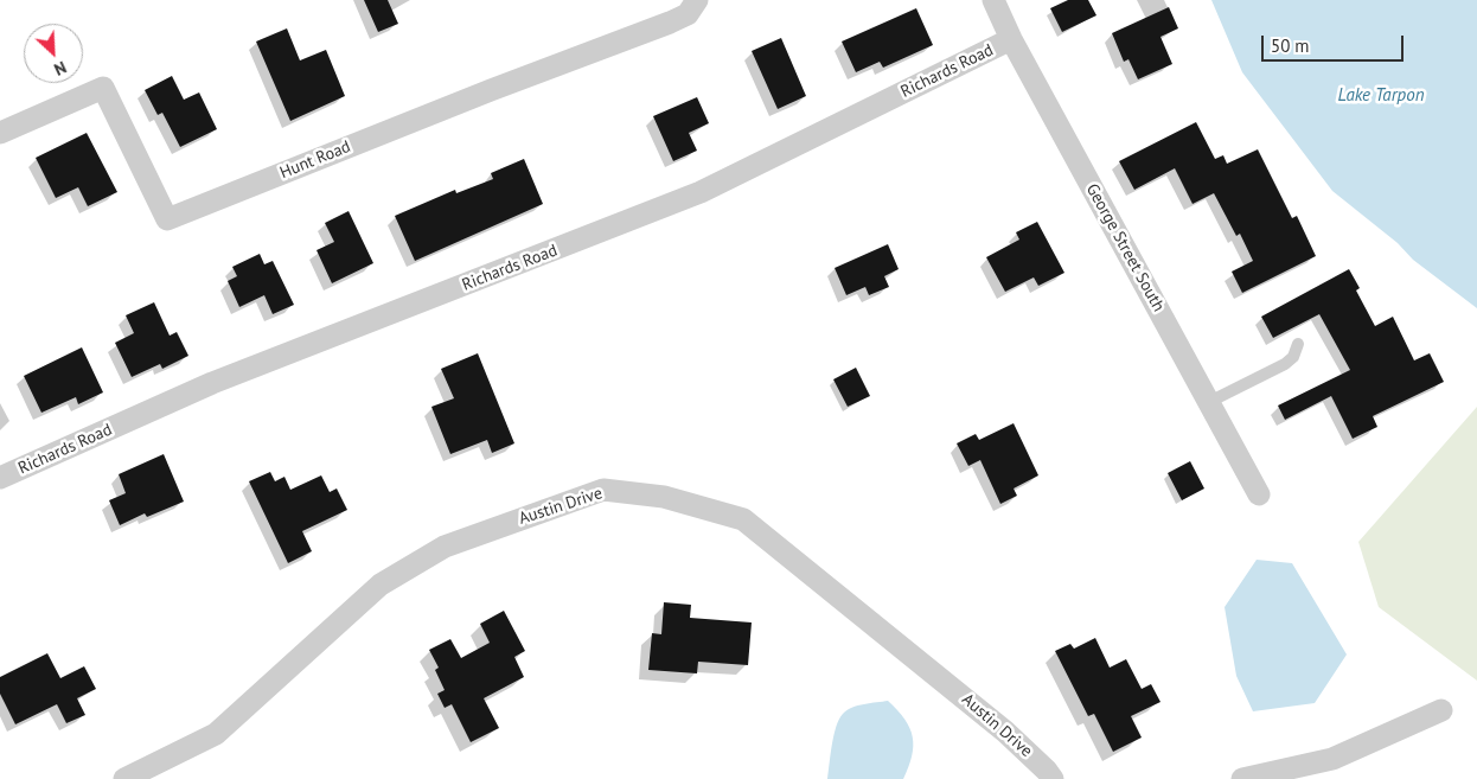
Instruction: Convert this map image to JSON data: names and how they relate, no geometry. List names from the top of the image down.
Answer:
{
  "streets": {
    "street": [
      "Richards Road",
      "Hunt Road",
      "George Street South",
      "Austin Drive"
    ]
  },
  "crossings": [
    ["Richards Road", "George Street South"]
  ],
  "water": ["Lake Tarpon"],
  "scale_bar": "50 m",
  "north": "bottom right"
}
